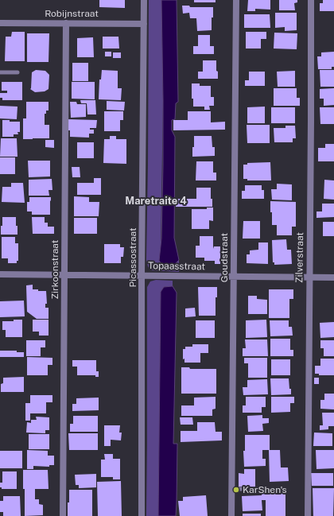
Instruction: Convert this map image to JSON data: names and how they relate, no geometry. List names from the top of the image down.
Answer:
{
  "streets": {
    "street": [
      "Robijnstraat",
      "Picassostraat",
      "Goudstraat",
      "Zilverstraat",
      "Topaasstraat",
      "Zirkoonstraat"
    ]
  },
  "crossings": [
    ["Robijnstraat", "Picassostraat"],
    ["Robijnstraat", "Zirkoonstraat"],
    ["Picassostraat", "Topaasstraat"],
    ["Goudstraat", "Topaasstraat"],
    ["Zilverstraat", "Topaasstraat"],
    ["Topaasstraat", "Zirkoonstraat"]
  ],
  "districts": ["Maretraite 4"],
  "places": ["KarShen's"]
}
